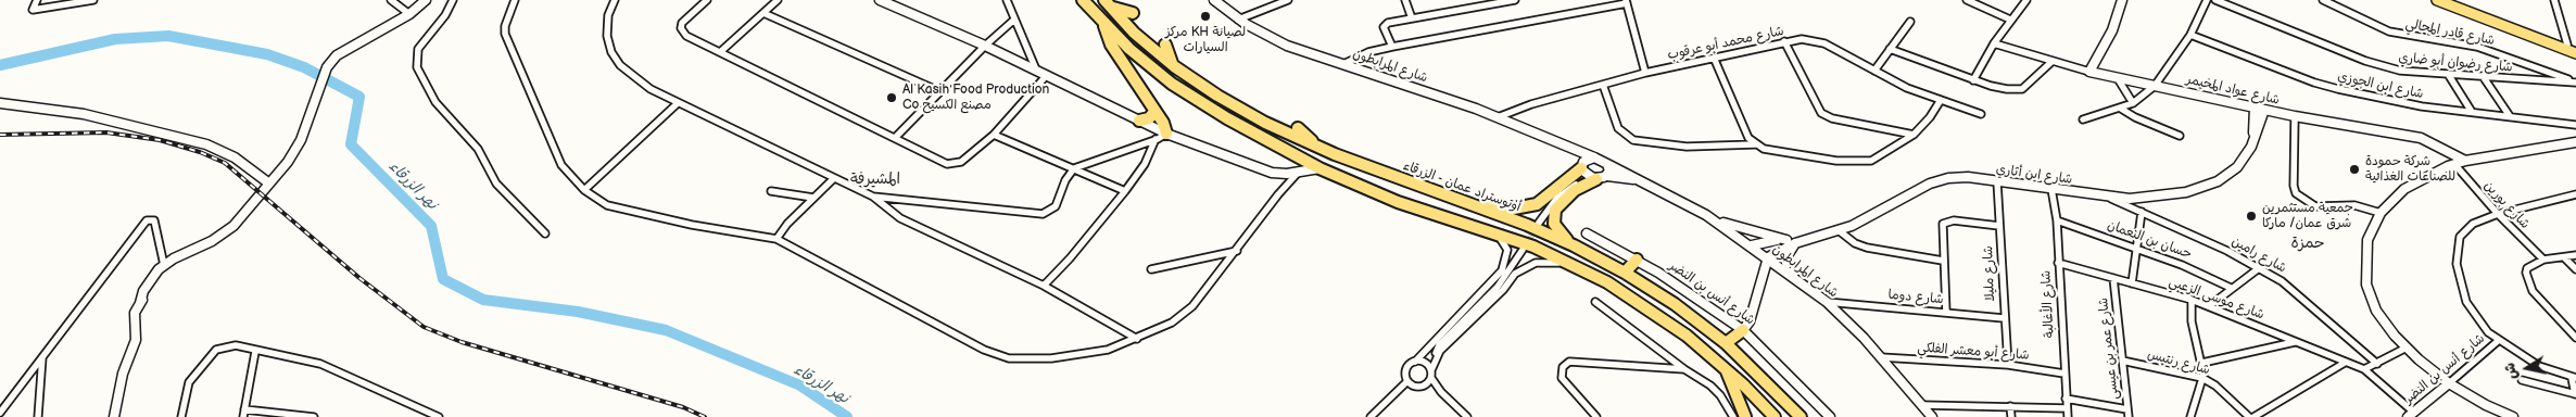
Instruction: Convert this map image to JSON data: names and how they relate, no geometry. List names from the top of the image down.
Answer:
{
  "streets": {
    "highway": ["أوتوستراد عمان - الزرقاء"],
    "street": [
      "شارع قادر المجالي",
      "شارع محمد أبو عرقوب",
      "شارع رضوان أبو ضاري",
      "شارع المرابطون",
      "شارع ابن الجوزي",
      "شارع عواد المخيمر",
      "شارع ابن أثاري",
      "شارع بورين",
      "حسان بن النعمان",
      "شارع رامين",
      "شارع مليلا",
      "شارع أنس بن النضر",
      "شارع دوما",
      "شارع موسى الزعبي",
      "شارع الأغالبة",
      "شارع عمر بن عيسى",
      "شارع أبو معشر الفلكي",
      "شارع رنتيس"
    ]
  },
  "crossings": [
    ["شارع قادر المجالي", "شارع رضوان أبو ضاري"],
    ["شارع محمد أبو عرقوب", "شارع المرابطون"],
    ["شارع المرابطون", "شارع ابن أثاري"],
    ["شارع المرابطون", "شارع دوما"],
    ["شارع المرابطون", "شارع أبو معشر الفلكي"],
    ["شارع عواد المخيمر", "شارع ابن أثاري"],
    ["شارع ابن أثاري", "شارع رامين"],
    ["شارع ابن أثاري", "شارع مليلا"],
    ["شارع ابن أثاري", "شارع الأغالبة"],
    ["حسان بن النعمان", "شارع الأغالبة"],
    ["شارع مليلا", "شارع دوما"],
    ["شارع مليلا", "شارع أبو معشر الفلكي"],
    ["شارع أنس بن النضر", "شارع موسى الزعبي"],
    ["شارع موسى الزعبي", "شارع الأغالبة"],
    ["شارع موسى الزعبي", "شارع عمر بن عيسى"],
    ["شارع الأغالبة", "شارع أبو معشر الفلكي"],
    ["شارع عمر بن عيسى", "شارع رنتيس"]
  ],
  "districts": ["المشيرفة", "حمزة"],
  "water": ["نهر الزرقاء"],
  "places": [
    "مركز KH لصيانة السيارات",
    "Al Kasih Food Production Co مصنع الكسيح",
    "شركة حمودة للصناعات الغذائية",
    "جمعية مستثمرين شرق عمان/ ماركا"
  ],
  "north": "left"
}
